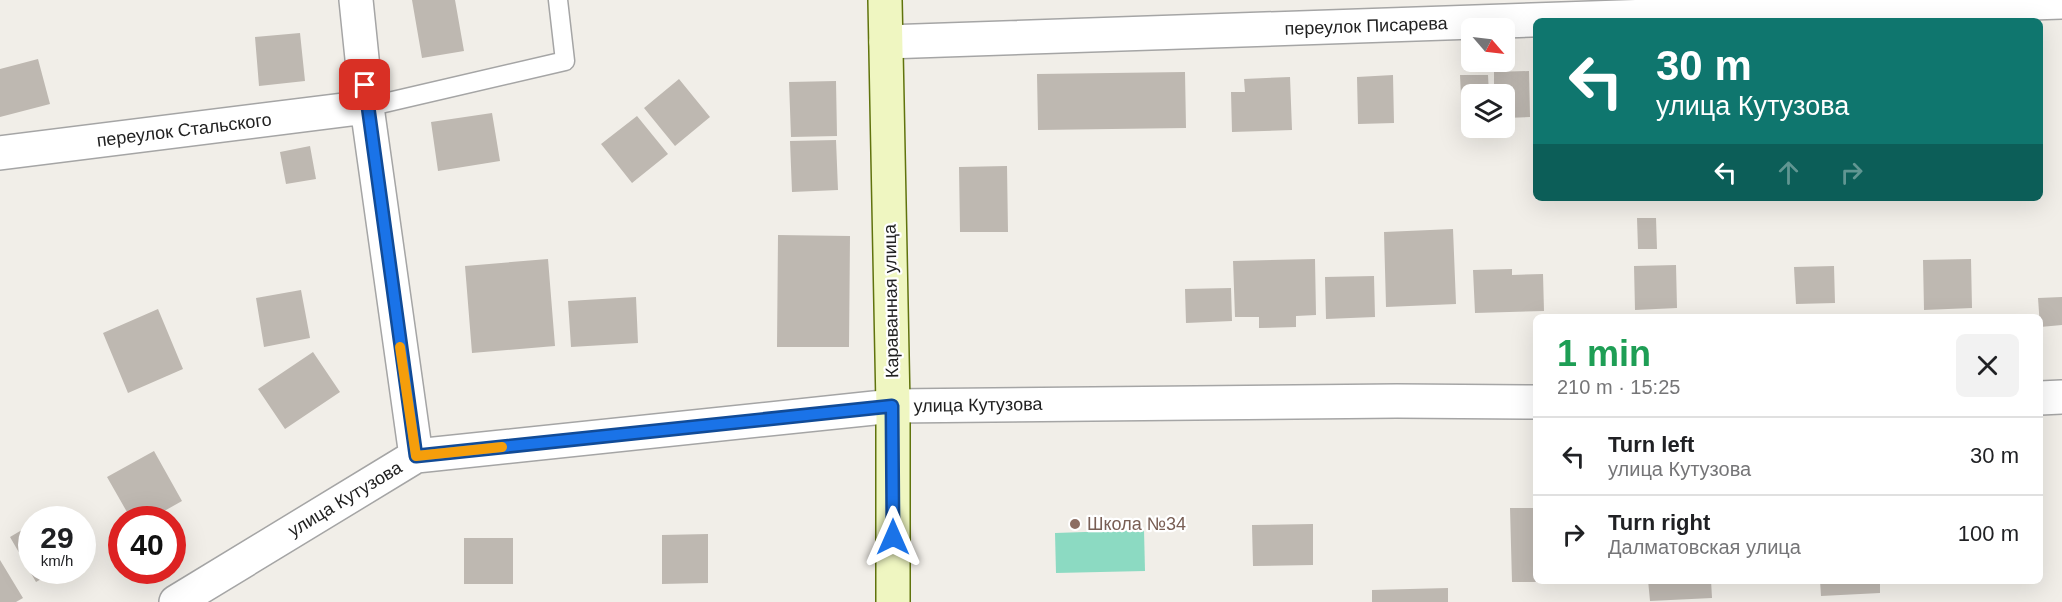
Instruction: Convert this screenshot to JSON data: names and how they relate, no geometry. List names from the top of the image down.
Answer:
{
  "streets": {
    "street": [
      "переулок Писарева",
      "переулок Стальского",
      "Караванная улица",
      "улица Кутузова"
    ]
  },
  "crossings": [
    ["переулок Писарева", "Караванная улица"],
    ["Караванная улица", "улица Кутузова"]
  ],
  "places": ["Школа №34"],
  "north": "bottom right",
  "page": {
    "turn": ["30 m", "улица Кутузова"],
    "heading": ["1 min", "210 m · 15:25"],
    "list": [
      {
        "name": "Turn left",
        "note": "улица Кутузова",
        "value": "30 m"
      },
      {
        "name": "Turn right",
        "note": "Далматовская улица",
        "value": "100 m"
      }
    ],
    "speed": "29 km/h",
    "limit": "40"
  }
}
